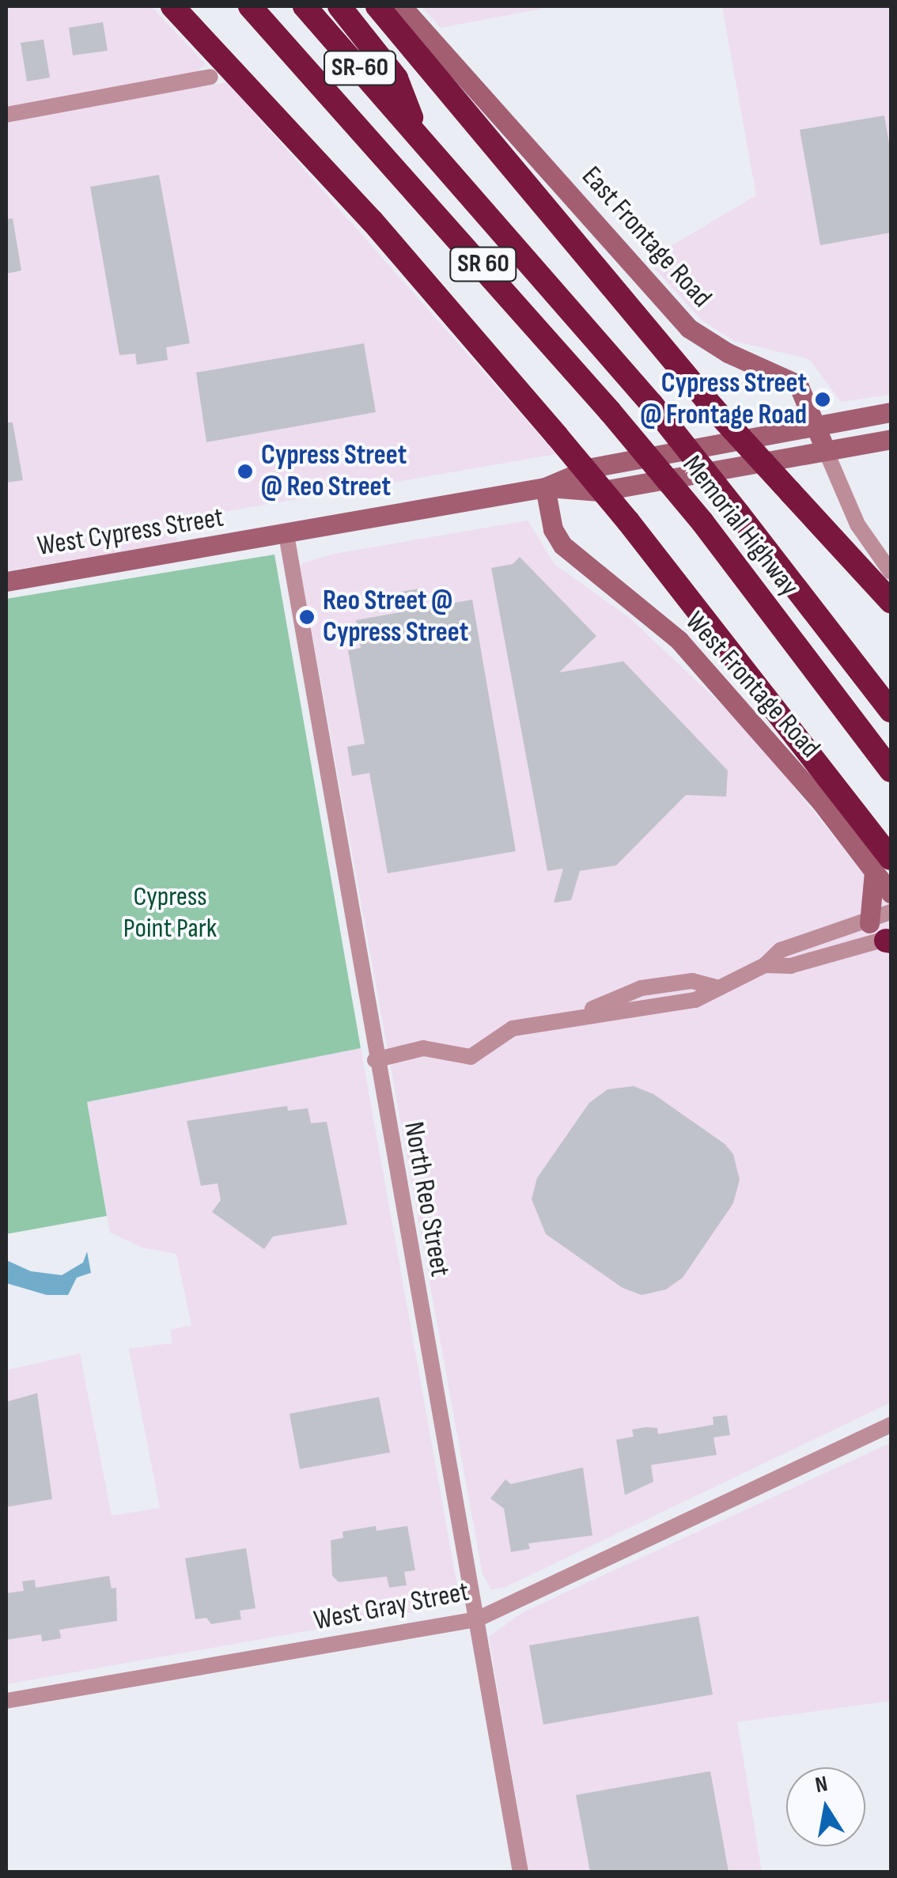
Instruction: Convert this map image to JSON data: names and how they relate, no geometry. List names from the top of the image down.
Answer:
{
  "streets": {
    "highway": ["SR-60", "SR 60", "Memorial Highway"],
    "street": [
      "East Frontage Road",
      "West Cypress Street",
      "West Frontage Road",
      "North Reo Street",
      "West Gray Street"
    ]
  },
  "crossings": [
    ["East Frontage Road", "West Cypress Street"],
    ["West Cypress Street", "West Frontage Road"],
    ["West Cypress Street", "North Reo Street"],
    ["North Reo Street", "West Gray Street"]
  ],
  "parks": ["Cypress Point Park"],
  "places": ["Cypress Street @ Frontage Road", "Cypress Street @ Reo Street", "Reo Street @ Cypress Street"],
  "north": "top"
}
